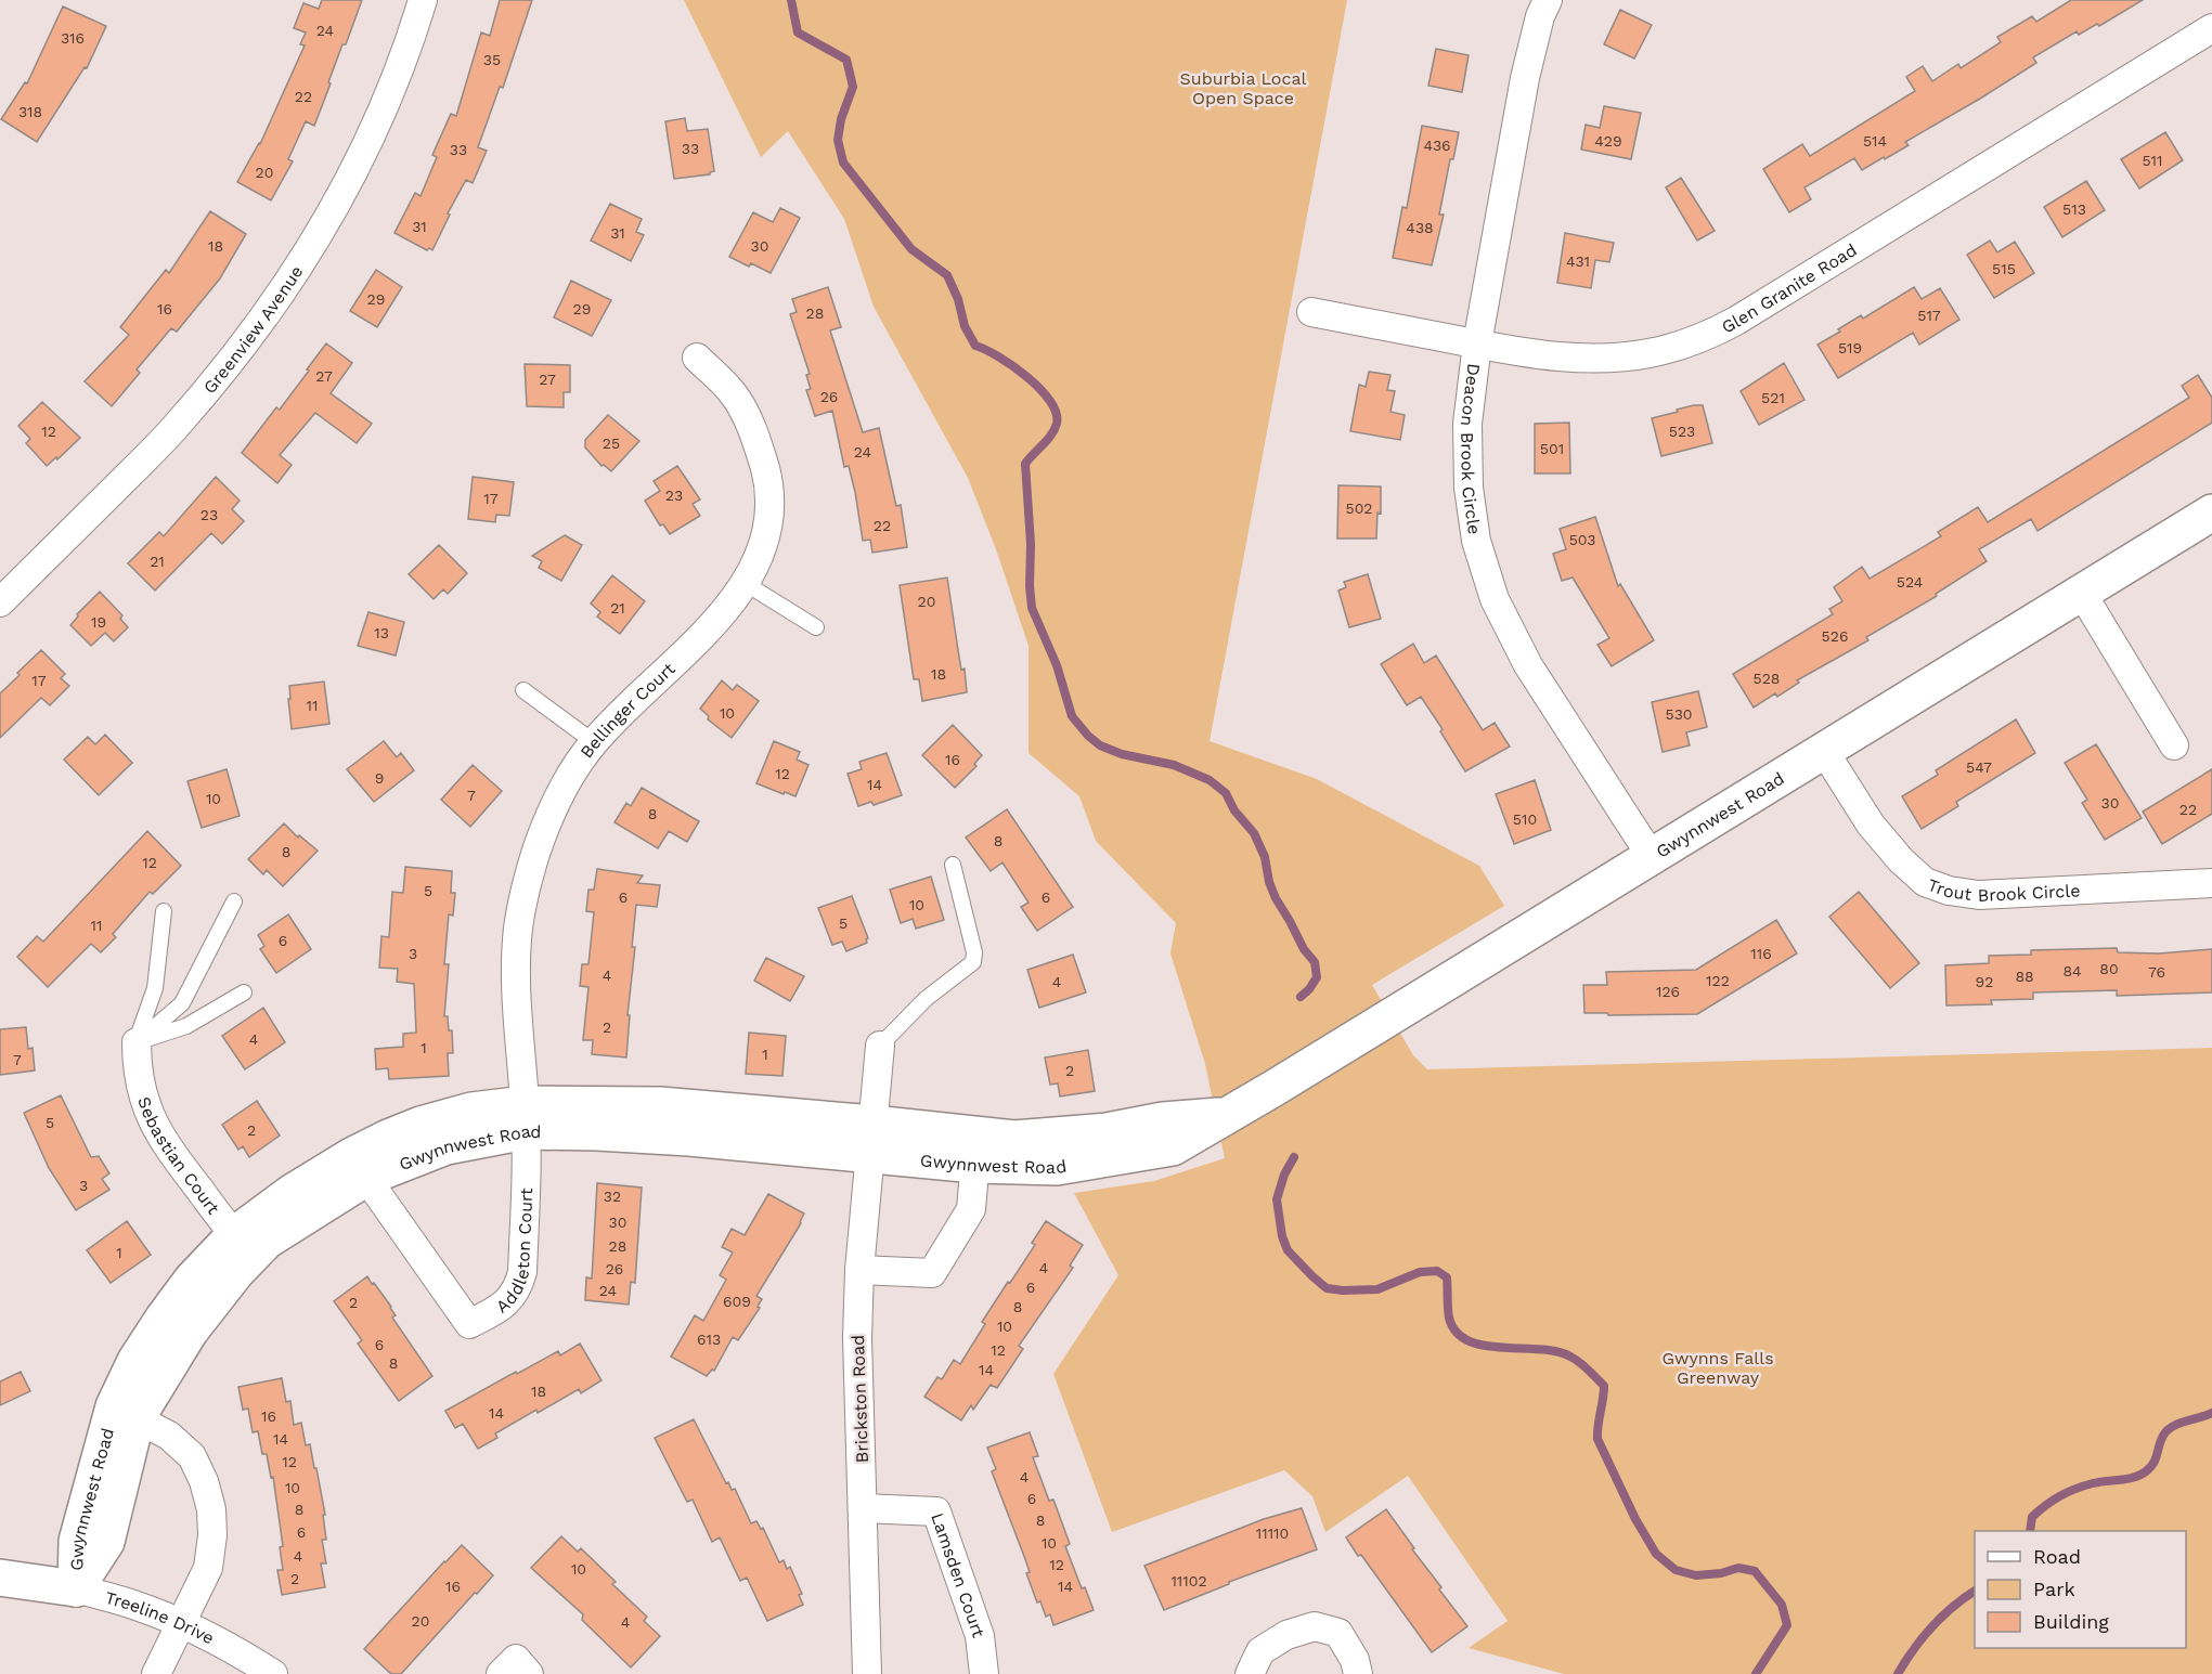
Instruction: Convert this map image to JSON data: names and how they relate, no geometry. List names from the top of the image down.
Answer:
{
  "streets": {
    "street": [
      "Glen Granite Road",
      "Greenview Avenue",
      "Deacon Brook Circle",
      "Bellinger Court",
      "Gwynnwest Road",
      "Trout Brook Circle",
      "Sebastian Court",
      "Addleton Court",
      "Brickston Road",
      "Lamsden Court",
      "Treeline Drive"
    ]
  },
  "crossings": [
    ["Glen Granite Road", "Deacon Brook Circle"],
    ["Deacon Brook Circle", "Gwynnwest Road"],
    ["Bellinger Court", "Gwynnwest Road"],
    ["Bellinger Court", "Addleton Court"],
    ["Gwynnwest Road", "Trout Brook Circle"],
    ["Gwynnwest Road", "Sebastian Court"],
    ["Gwynnwest Road", "Addleton Court"],
    ["Gwynnwest Road", "Brickston Road"],
    ["Gwynnwest Road", "Treeline Drive"],
    ["Brickston Road", "Lamsden Court"]
  ],
  "parks": ["Suburbia Local Open Space", "Gwynns Falls Greenway"],
  "house_numbers": [
    "24",
    "316",
    "35",
    "22",
    "318",
    "429",
    "514",
    "436",
    "33",
    "33",
    "511",
    "20",
    "513",
    "31",
    "438",
    "31",
    "18",
    "30",
    "431",
    "515",
    "29",
    "16",
    "29",
    "28",
    "517",
    "519",
    "27",
    "27",
    "26",
    "521",
    "12",
    "523",
    "25",
    "501",
    "24",
    "23",
    "17",
    "502",
    "23",
    "22",
    "503",
    "21",
    "524",
    "20",
    "21",
    "19",
    "13",
    "526",
    "18",
    "528",
    "17",
    "11",
    "10",
    "530",
    "16",
    "547",
    "12",
    "9",
    "14",
    "7",
    "10",
    "30",
    "22",
    "8",
    "510",
    "8",
    "8",
    "12",
    "5",
    "6",
    "6",
    "10",
    "5",
    "11",
    "6",
    "3",
    "116",
    "80",
    "84",
    "76",
    "4",
    "88",
    "122",
    "4",
    "92",
    "126",
    "2",
    "4",
    "1",
    "1",
    "7",
    "2",
    "5",
    "2",
    "3",
    "32",
    "30",
    "28",
    "1",
    "4",
    "26",
    "6",
    "24",
    "609",
    "2",
    "8",
    "10",
    "613",
    "6",
    "12",
    "8",
    "14",
    "18",
    "14",
    "16",
    "14",
    "12",
    "4",
    "10",
    "6",
    "8",
    "8",
    "6",
    "11110",
    "10",
    "4",
    "12",
    "10",
    "2",
    "11102",
    "16",
    "14",
    "20",
    "4"
  ],
  "legend": ["Road", "Park", "Building"]
}
